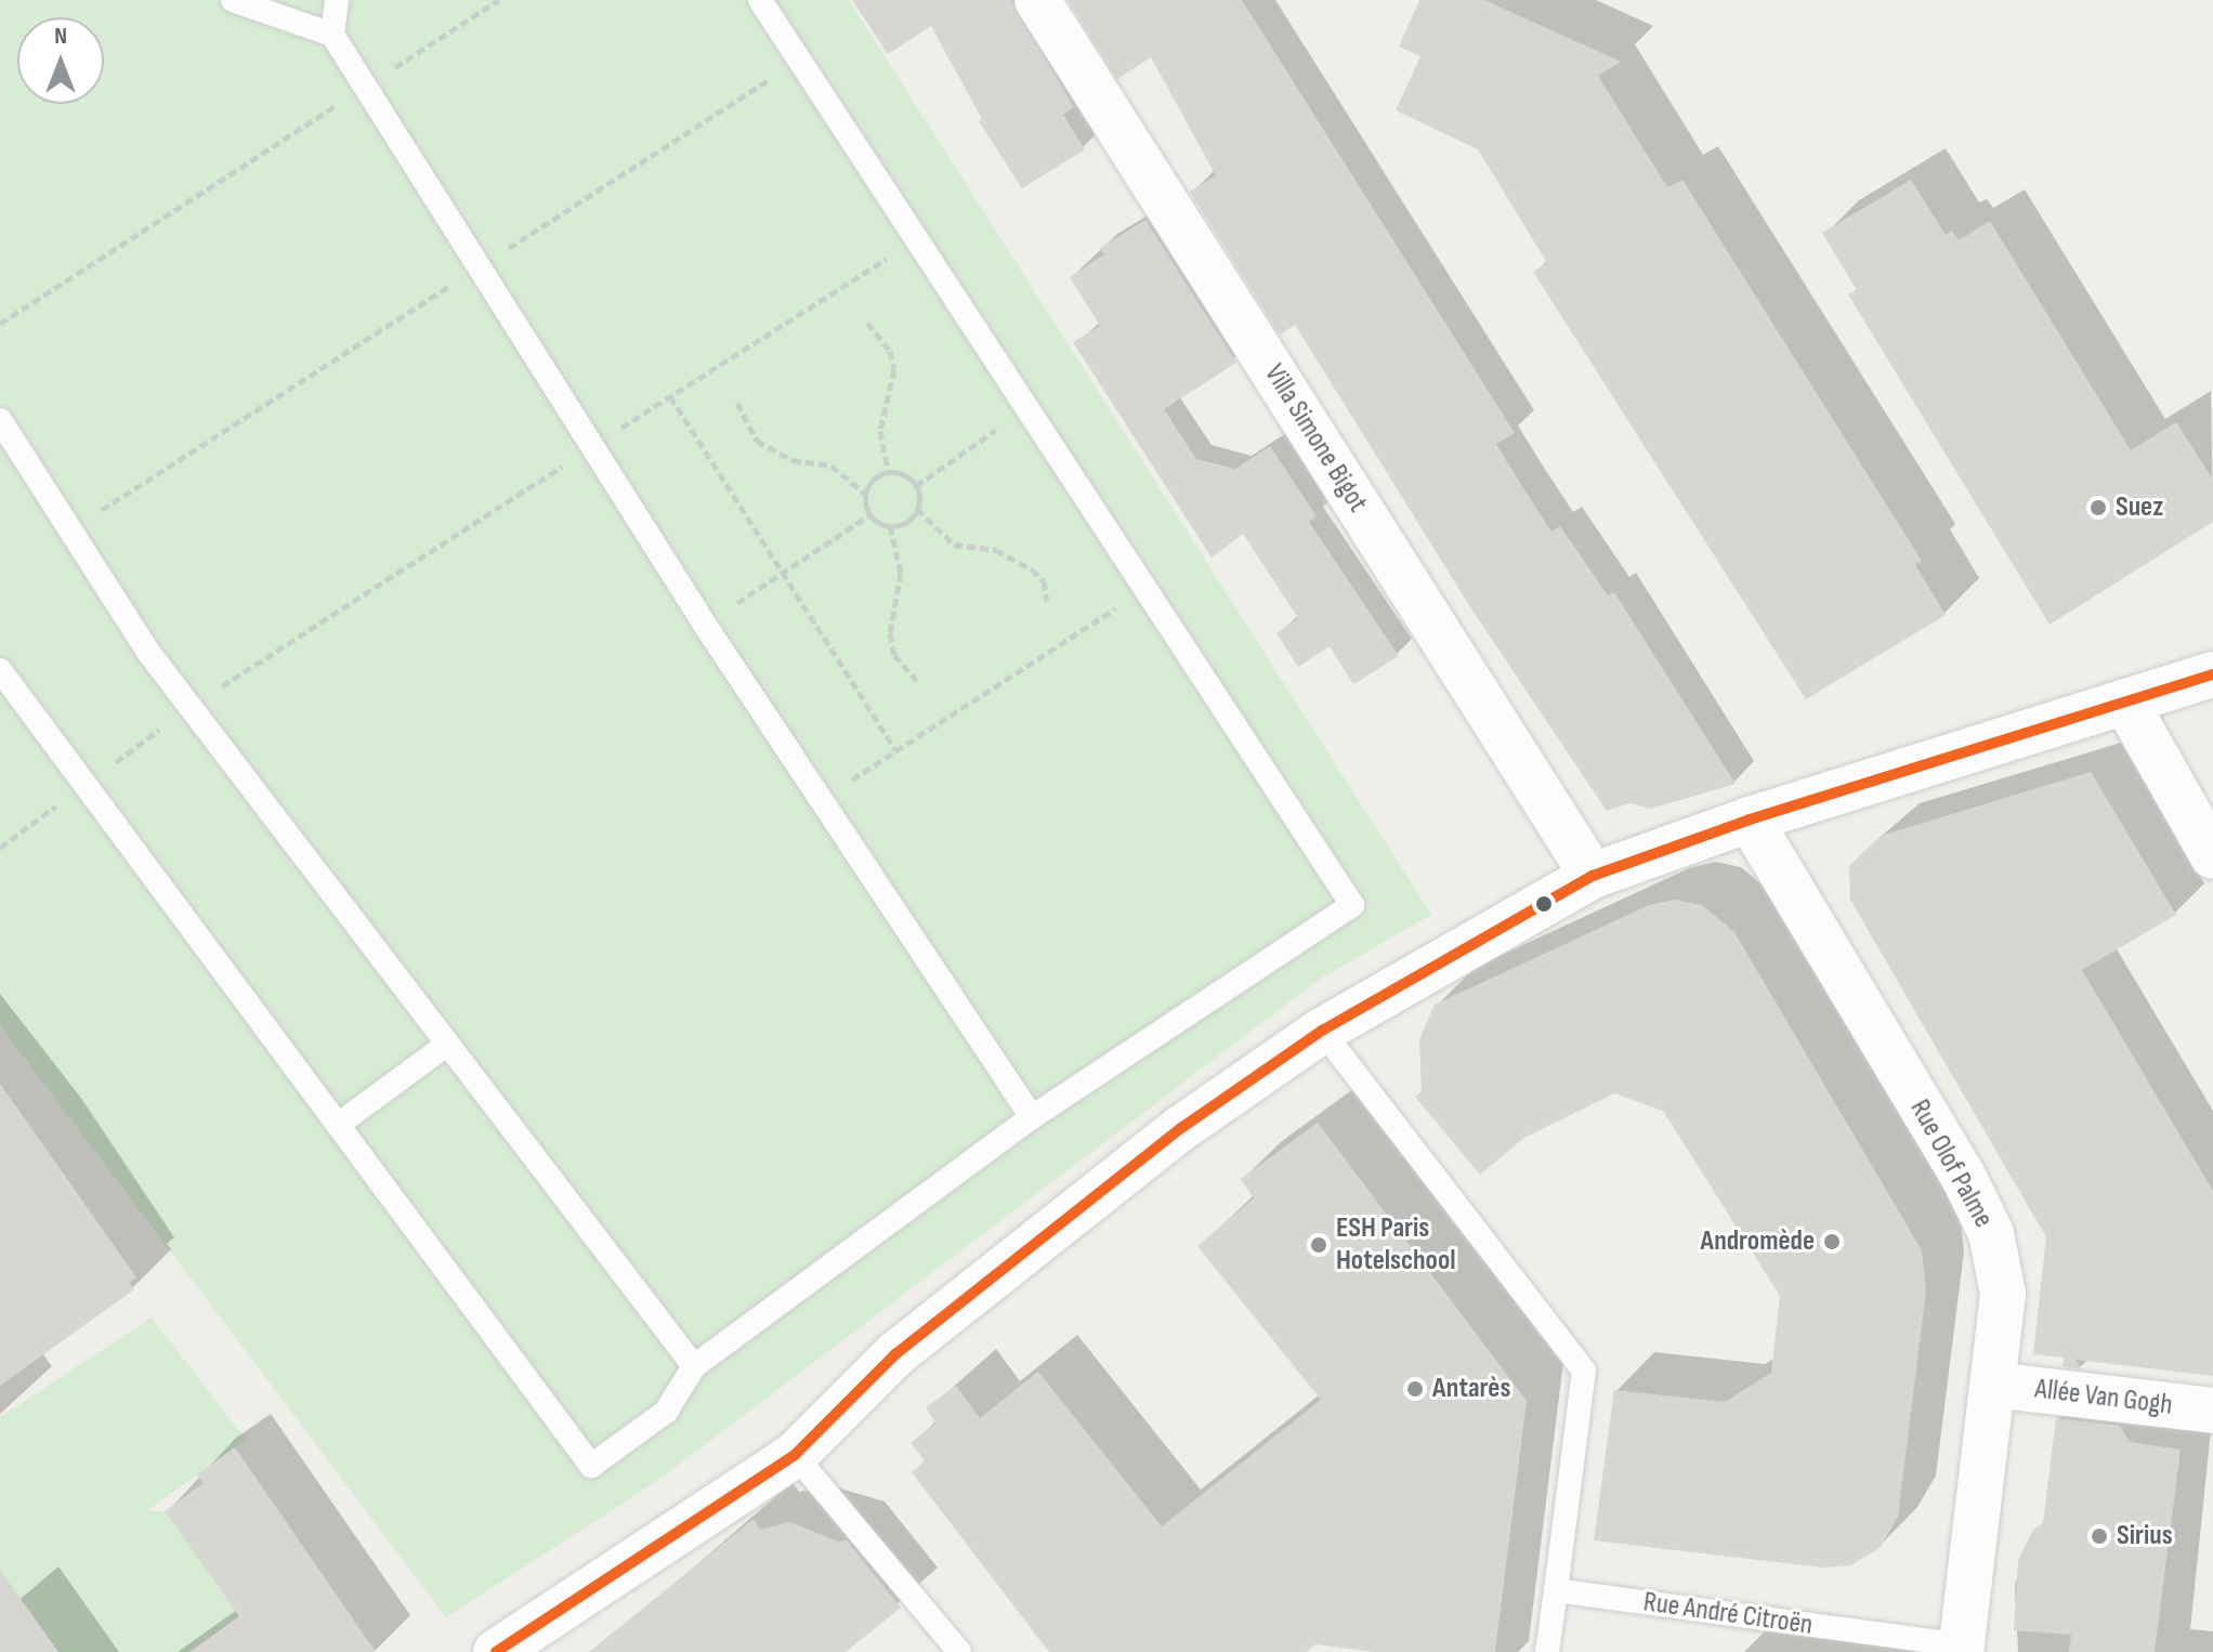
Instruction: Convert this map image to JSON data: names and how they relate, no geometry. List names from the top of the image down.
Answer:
{
  "streets": {
    "street": ["Villa Simone Bigot", "Rue Olof Palme", "Allée Van Gogh"],
    "lane": ["Rue André Citroën"]
  },
  "crossings": [
    ["Rue Olof Palme", "Allée Van Gogh"],
    ["Rue Olof Palme", "Rue André Citroën"]
  ],
  "places": [
    "Suez",
    "Andromède",
    "ESH Paris Hotelschool",
    "Antarès",
    "Sirius"
  ],
  "north": "top"
}
